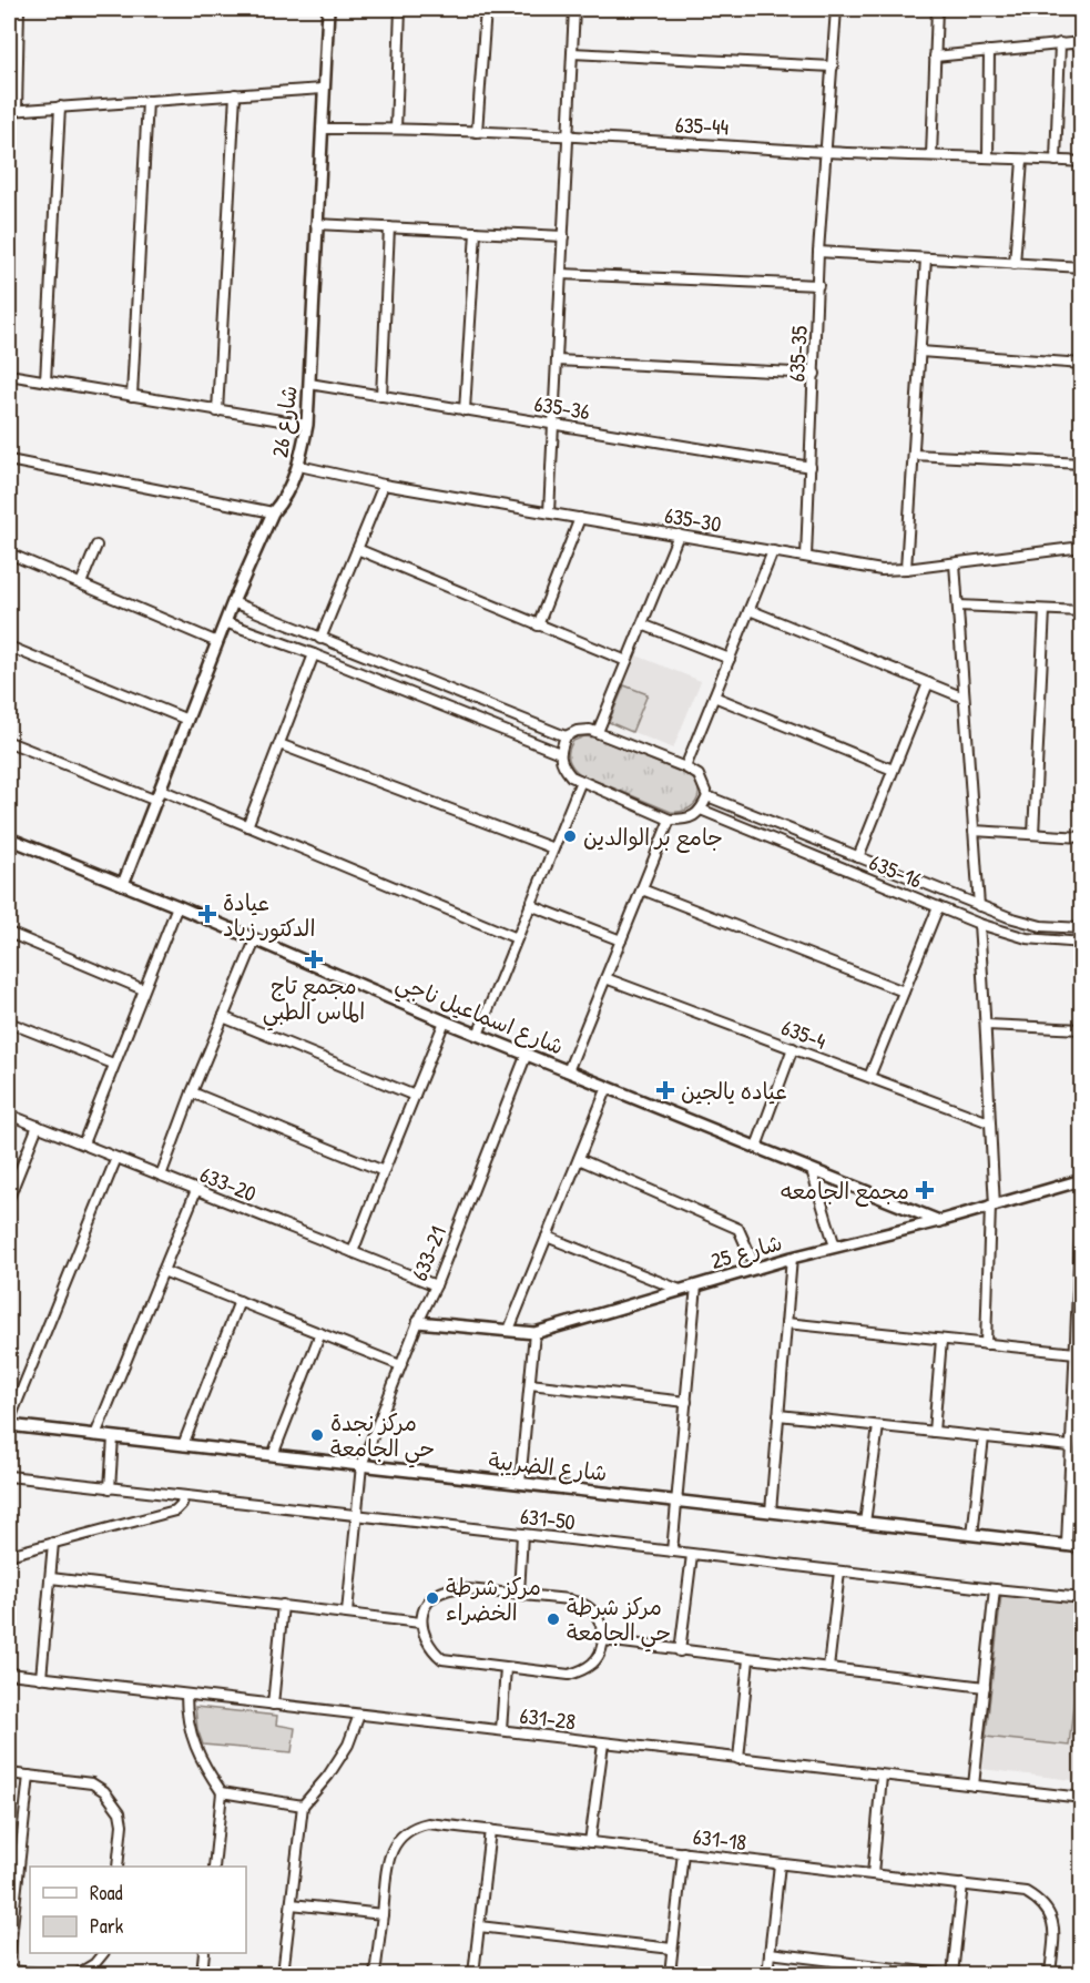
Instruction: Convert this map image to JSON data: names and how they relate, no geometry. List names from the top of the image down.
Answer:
{
  "streets": {
    "street": [
      "635-44",
      "635-35",
      "635-36",
      "شارع 26",
      "635-30",
      "635-16",
      "شارع اسماعيل ناجي",
      "635-4",
      "633-20",
      "شارع 25",
      "633-21",
      "شارع الضريبة",
      "631-50",
      "631-28",
      "631-18"
    ]
  },
  "crossings": [
    ["635-44", "635-35"],
    ["635-44", "شارع 26"],
    ["635-35", "635-36"],
    ["635-35", "635-30"],
    ["635-36", "شارع 26"],
    ["شارع 26", "635-30"],
    ["شارع 26", "شارع اسماعيل ناجي"],
    ["شارع اسماعيل ناجي", "شارع 25"],
    ["شارع اسماعيل ناجي", "633-21"],
    ["633-20", "633-21"],
    ["شارع 25", "633-21"],
    ["633-21", "شارع الضريبة"],
    ["633-21", "631-50"]
  ],
  "places": {
    "other": [
      "جامع بر الوالدين",
      "مركز نجدة حي الجامعة",
      "مركز شرطة الخضراء",
      "مركز شرطة حي الجامعة"
    ],
    "health": [
      "عيادة الدكتور زياد",
      "مجمع تاج الماس الطبي",
      "عياده يالجين",
      "مجمع الجامعه"
    ]
  },
  "legend": ["Road", "Park"]
}
